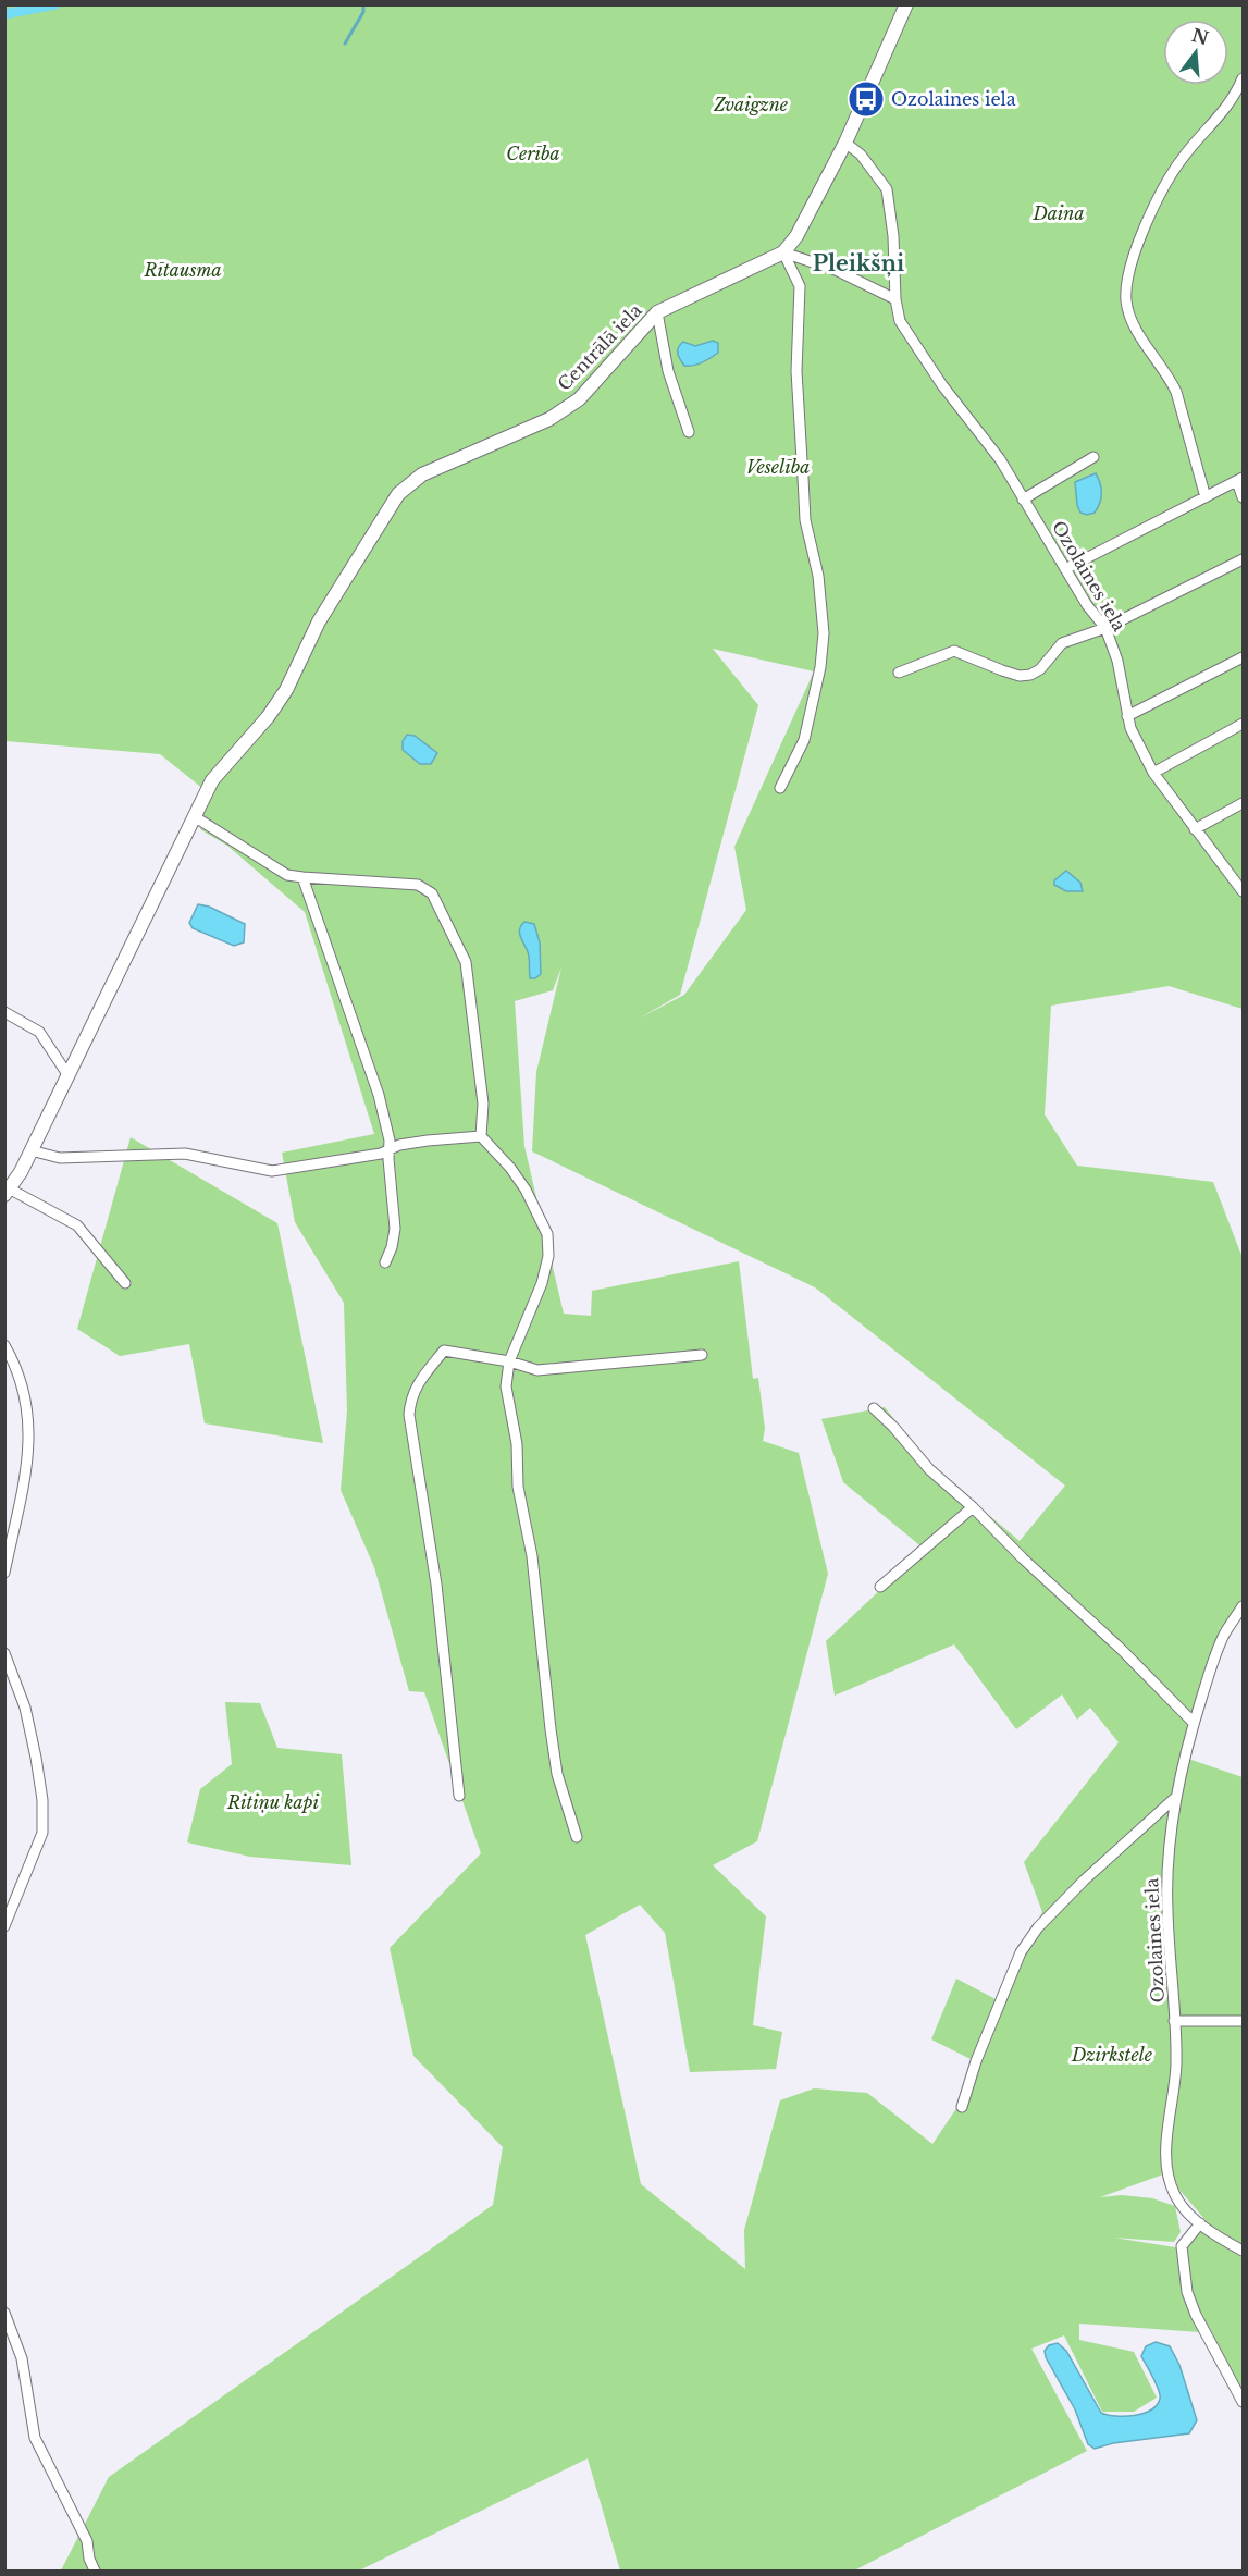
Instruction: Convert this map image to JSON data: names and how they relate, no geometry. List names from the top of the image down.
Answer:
{
  "streets": {
    "street": ["Centrālā iela", "Ozolaines iela"]
  },
  "crossings": [
    ["Centrālā iela", "Ozolaines iela"]
  ],
  "districts": ["Pleikšņi"],
  "parks": [
    "Zvaigzne",
    "Cerība",
    "Daina",
    "Rītausma",
    "Veselība",
    "Ritiņu kapi",
    "Dzirkstele"
  ],
  "places": {
    "bus stop": ["Ozolaines iela"]
  },
  "north": "top"
}
